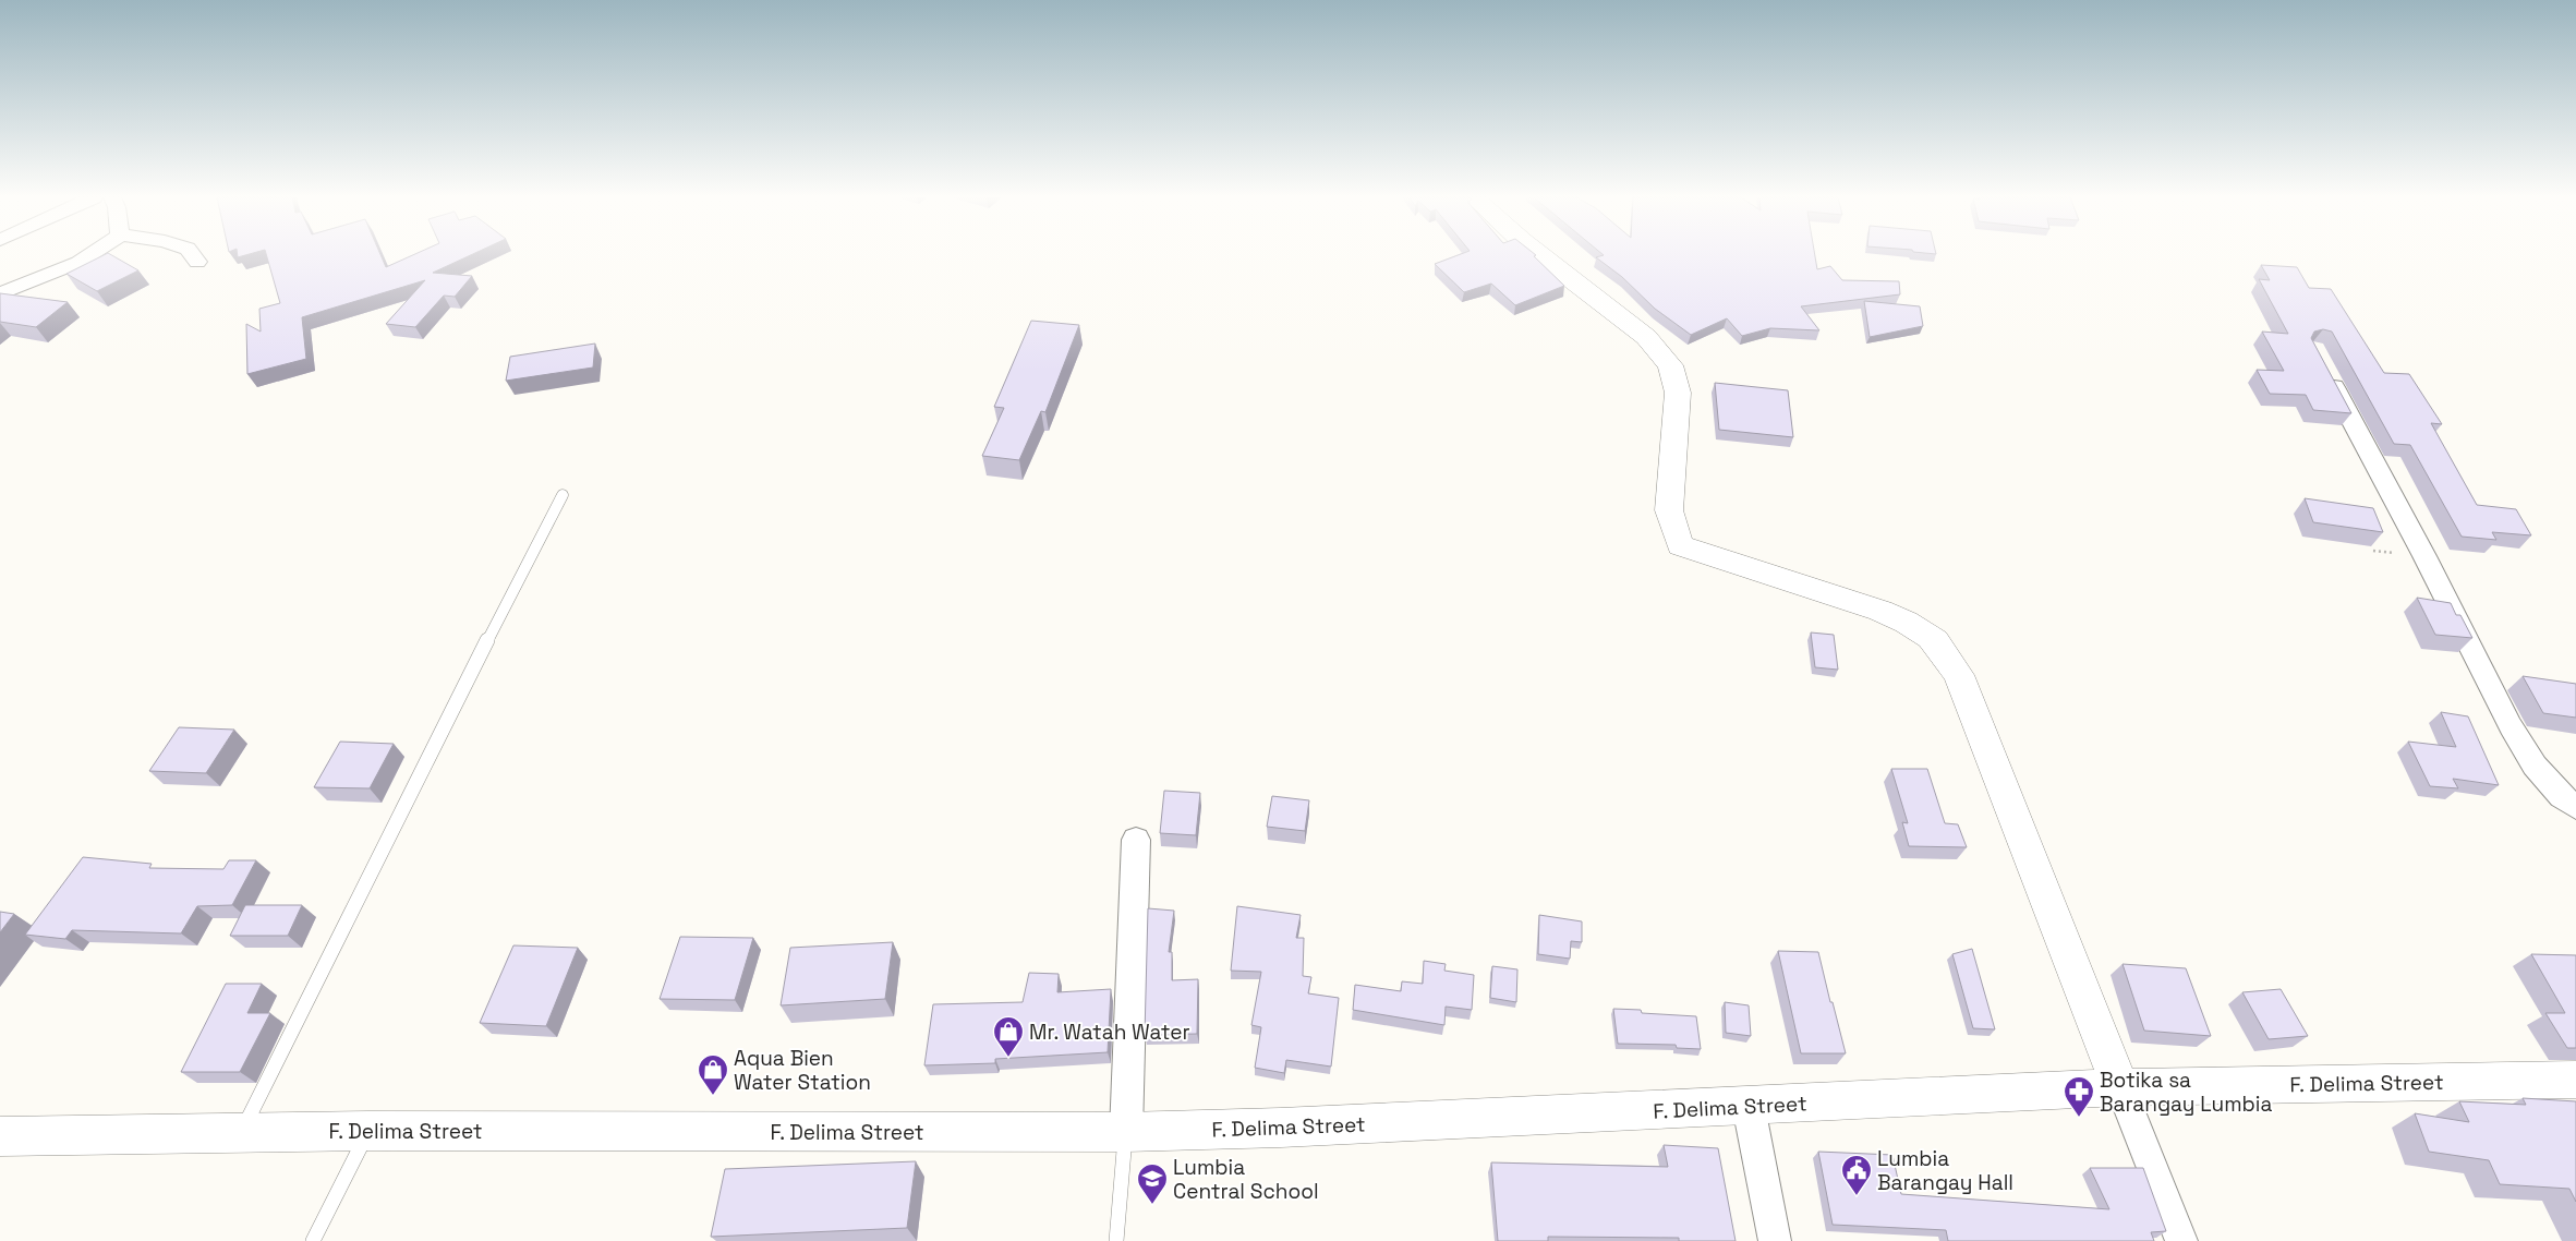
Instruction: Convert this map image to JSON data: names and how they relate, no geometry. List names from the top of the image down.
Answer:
{
  "streets": {
    "street": ["F. Delima Street"]
  },
  "places": {
    "shop": ["Mr. Watah Water", "Aqua Bien Water Station"],
    "pharmacy": ["Botika sa Barangay Lumbia"],
    "public building": ["Lumbia Barangay Hall"],
    "school or university": ["Lumbia Central School"]
  }
}
